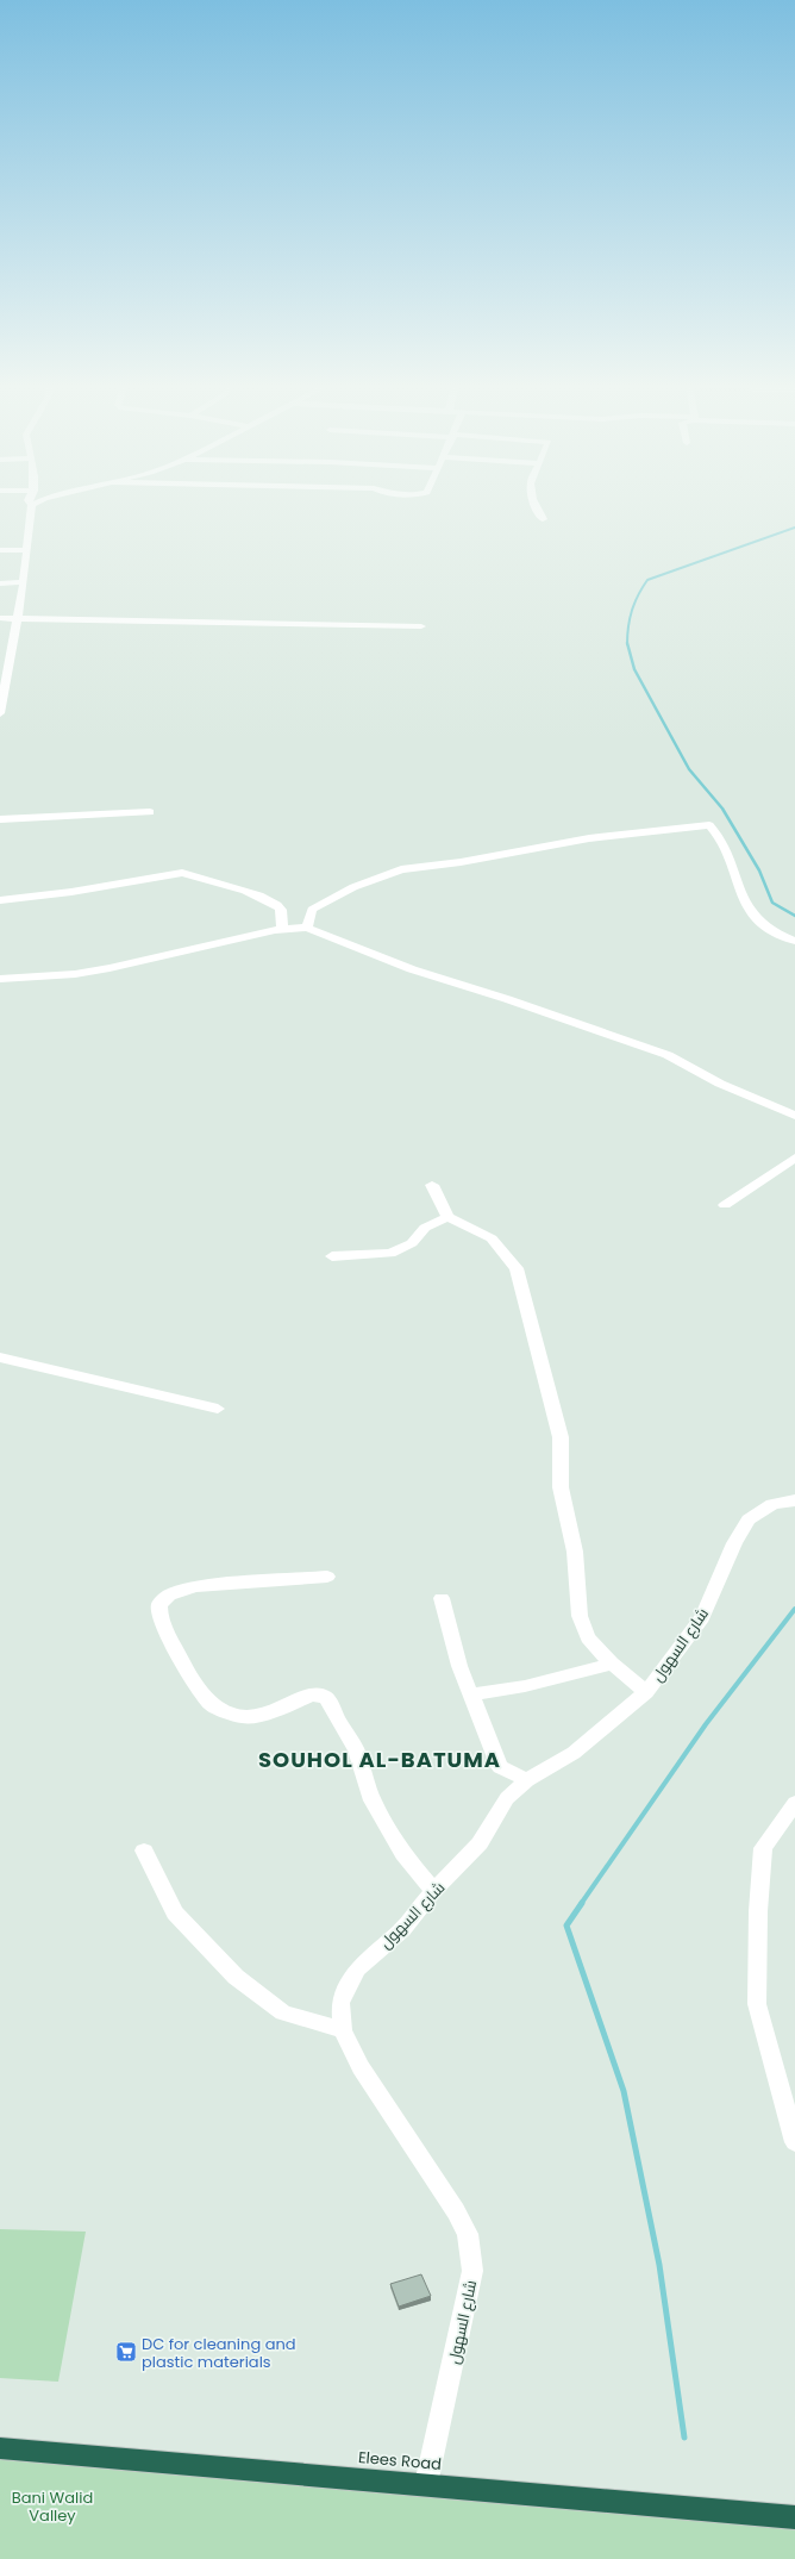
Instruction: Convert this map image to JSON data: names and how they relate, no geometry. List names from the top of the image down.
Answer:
{
  "streets": {
    "highway": ["Elees Road"],
    "street": ["شارع السهول"]
  },
  "crossings": [
    ["شارع السهول", "Elees Road"]
  ],
  "districts": ["SOUHOL AL-BATUMA"],
  "parks": ["Bani Walid Valley"],
  "places": {
    "supermarket": ["DC for cleaning and plastic materials"]
  }
}
